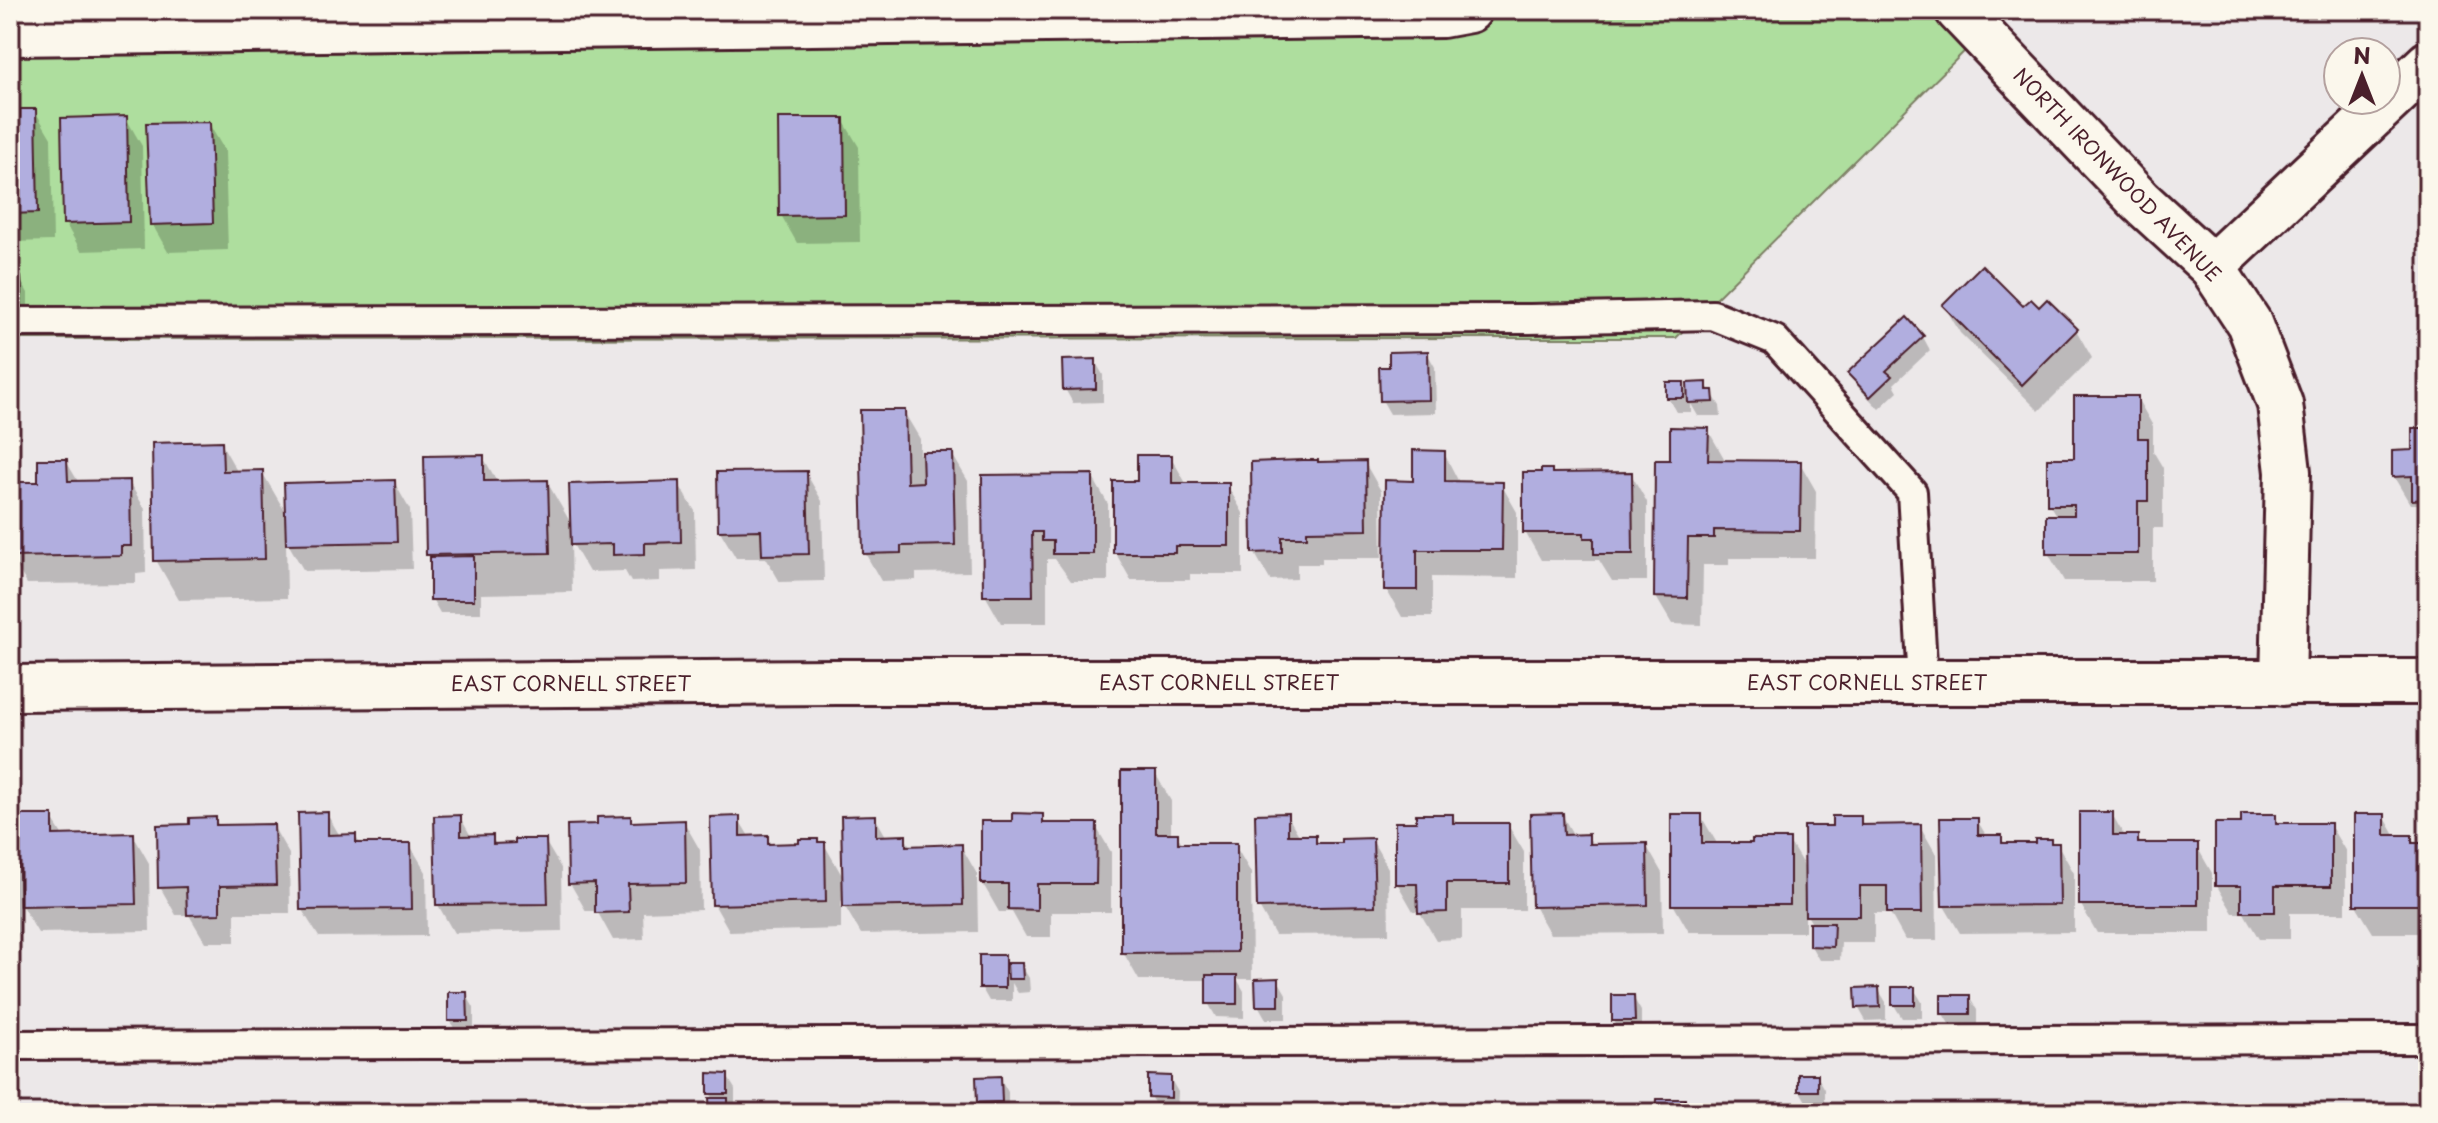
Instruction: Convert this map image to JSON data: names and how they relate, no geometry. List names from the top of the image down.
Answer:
{
  "streets": {
    "street": ["NORTH IRONWOOD AVENUE", "EAST CORNELL STREET"]
  },
  "crossings": [
    ["NORTH IRONWOOD AVENUE", "EAST CORNELL STREET"]
  ],
  "north": "top"
}
